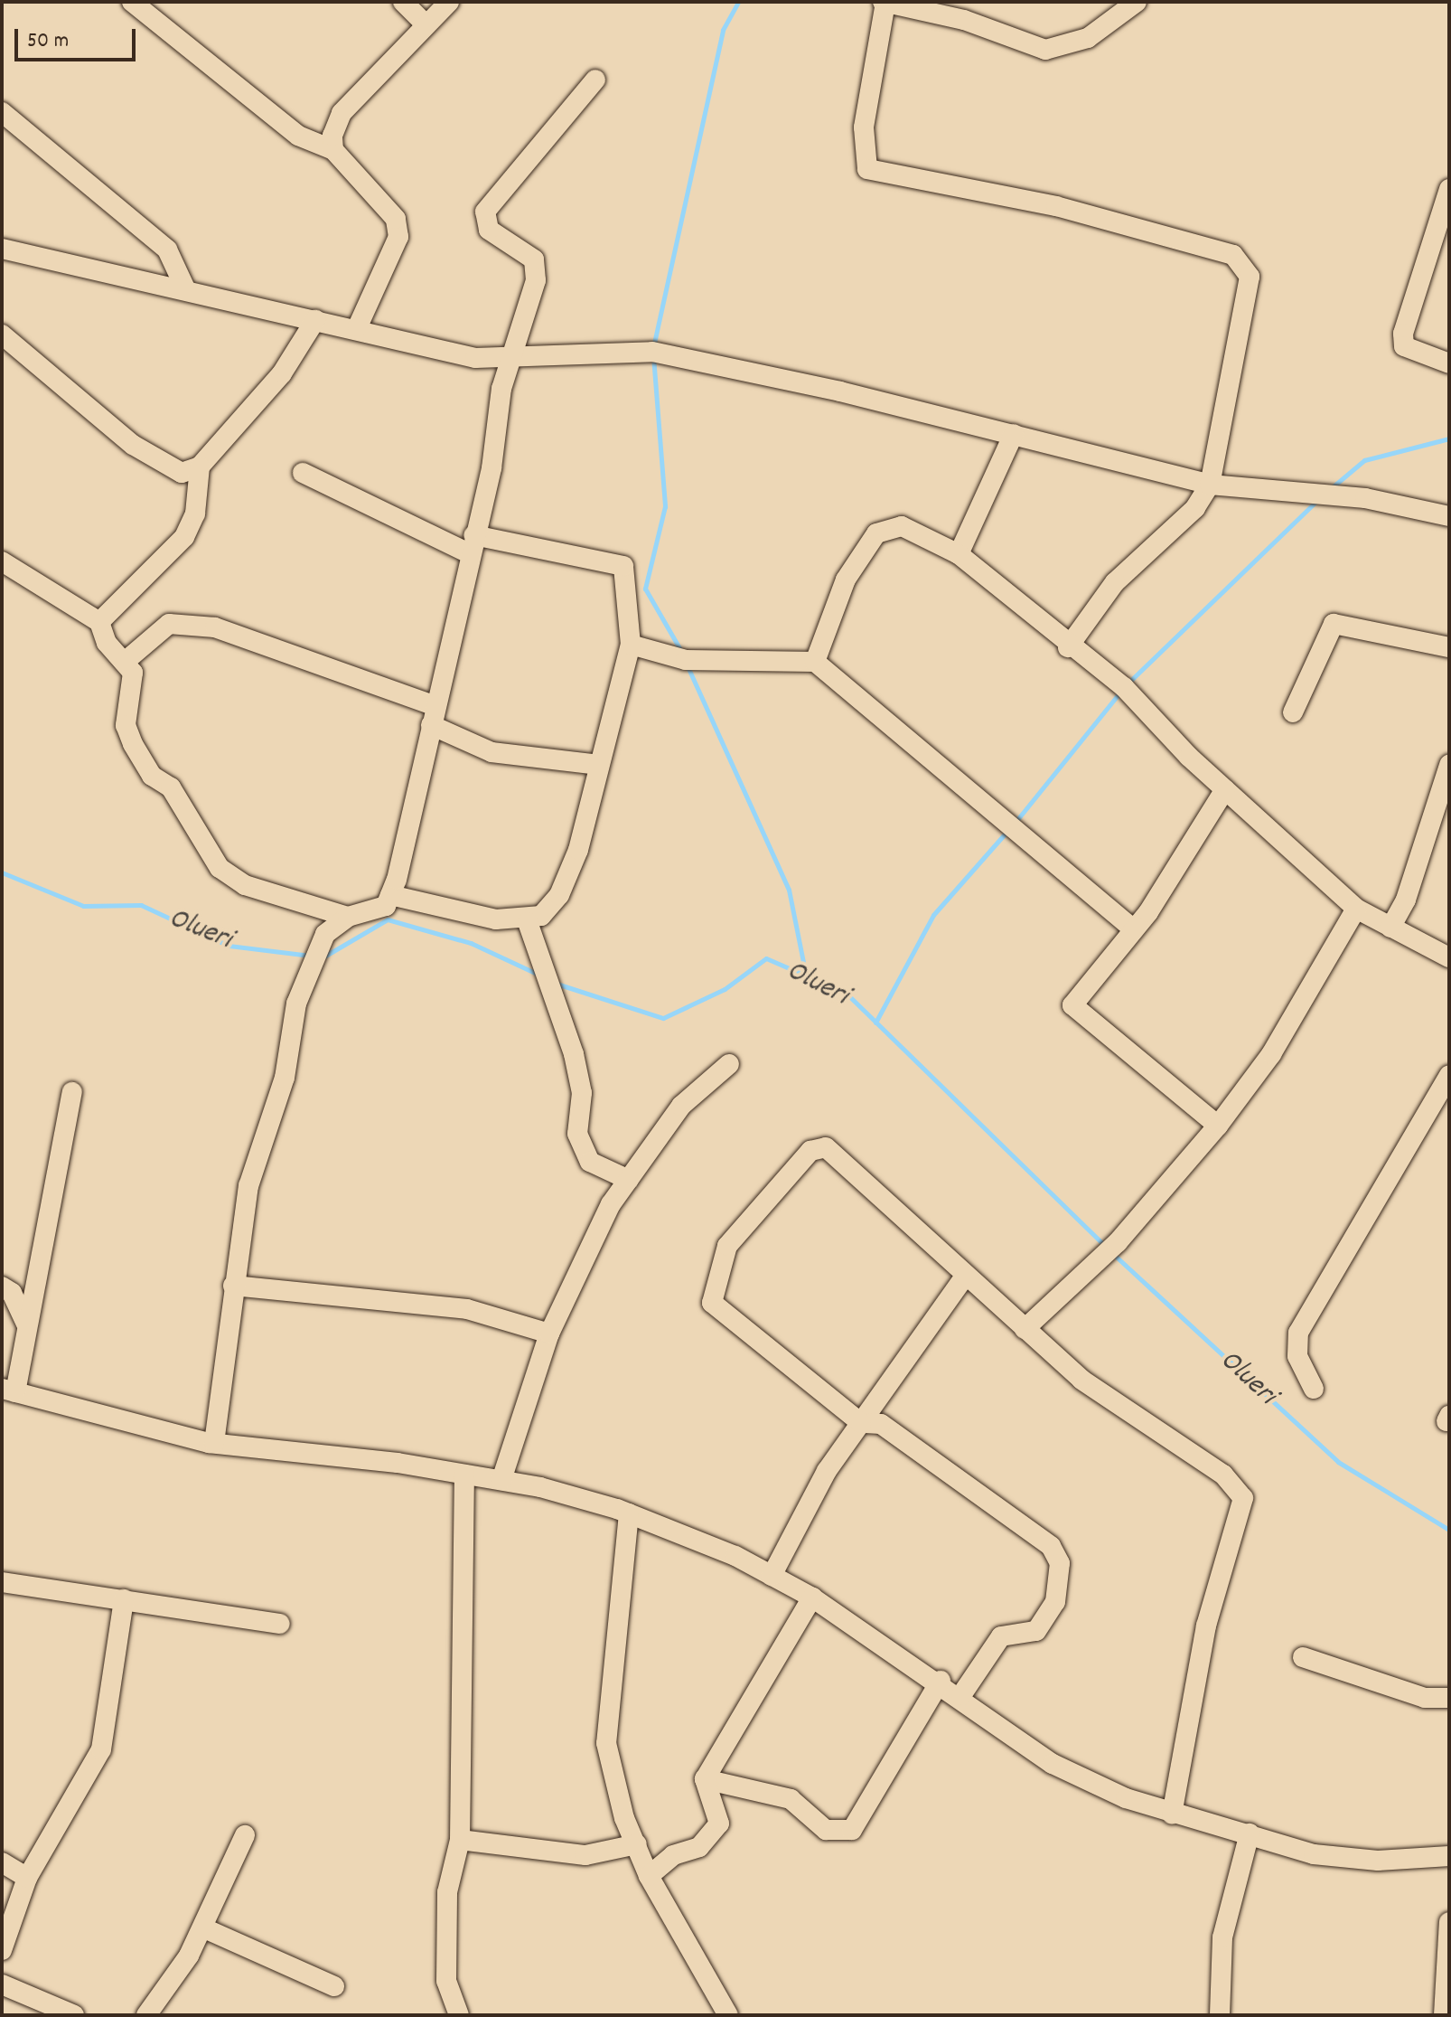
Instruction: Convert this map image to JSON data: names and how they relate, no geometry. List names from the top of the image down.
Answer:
{
  "water": ["Olueri"],
  "scale_bar": "50 m"
}
